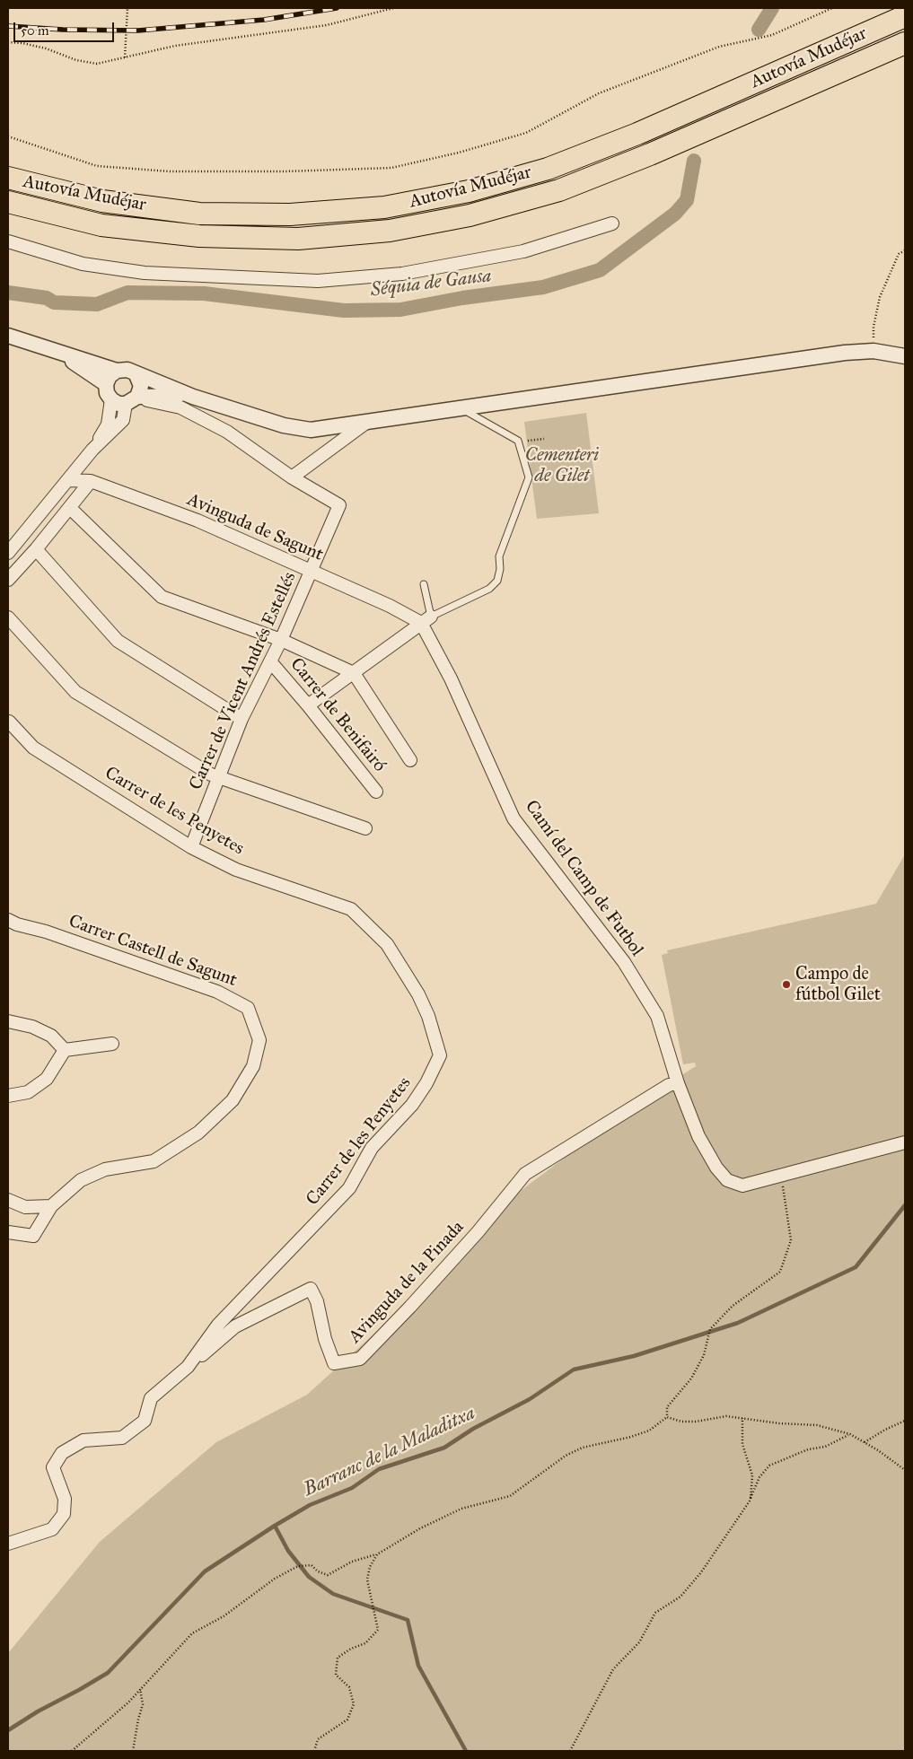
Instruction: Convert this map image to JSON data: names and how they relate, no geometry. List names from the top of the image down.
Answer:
{
  "streets": {
    "highway": ["Autovía Mudéjar"],
    "street": [
      "Avinguda de Sagunt",
      "Carrer de Vicent Andrés Estellés",
      "Carrer de Benifairó",
      "Carrer de les Penyetes",
      "Camí del Camp de Futbol",
      "Carrer Castell de Sagunt",
      "Avinguda de la Pinada"
    ]
  },
  "crossings": [
    ["Avinguda de Sagunt", "Carrer de Vicent Andrés Estellés"],
    ["Avinguda de Sagunt", "Camí del Camp de Futbol"],
    ["Carrer de Vicent Andrés Estellés", "Carrer de Benifairó"],
    ["Carrer de Vicent Andrés Estellés", "Carrer de les Penyetes"],
    ["Carrer de les Penyetes", "Avinguda de la Pinada"],
    ["Camí del Camp de Futbol", "Avinguda de la Pinada"]
  ],
  "water": ["Séquia de Gausa", "Barranc de la Maladitxa"],
  "parks": ["Cementeri de Gilet"],
  "places": ["Campo de fútbol Gilet"],
  "scale_bar": "50 m"
}
